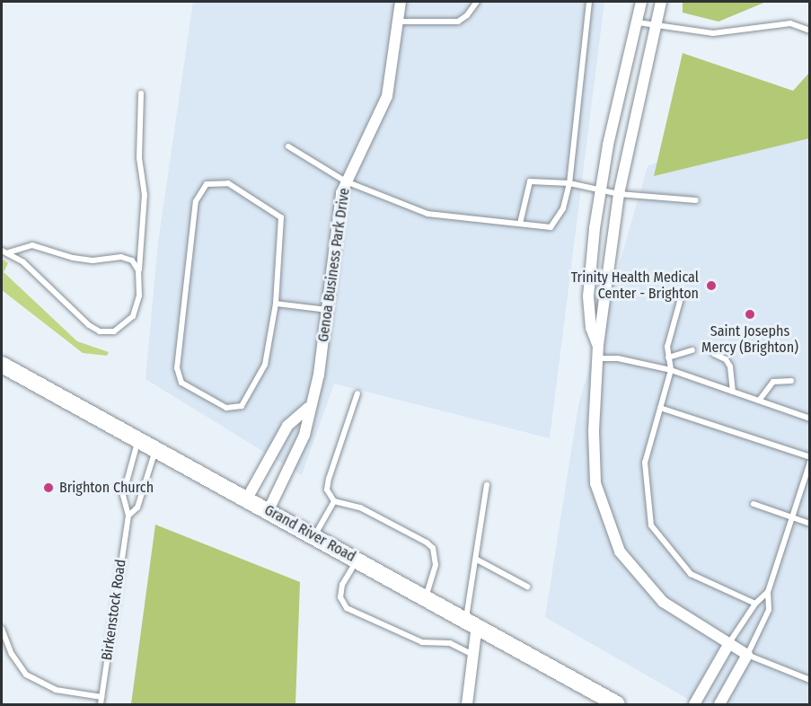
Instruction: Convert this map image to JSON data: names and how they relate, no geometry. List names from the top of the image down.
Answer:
{
  "streets": {
    "main road": ["Grand River Road"],
    "street": ["Genoa Business Park Drive"],
    "lane": ["Birkenstock Road"]
  },
  "crossings": [
    ["Genoa Business Park Drive", "Grand River Road"],
    ["Grand River Road", "Birkenstock Road"]
  ],
  "places": ["Trinity Health Medical Center - Brighton", "Saint Josephs Mercy (Brighton)", "Brighton Church"]
}
